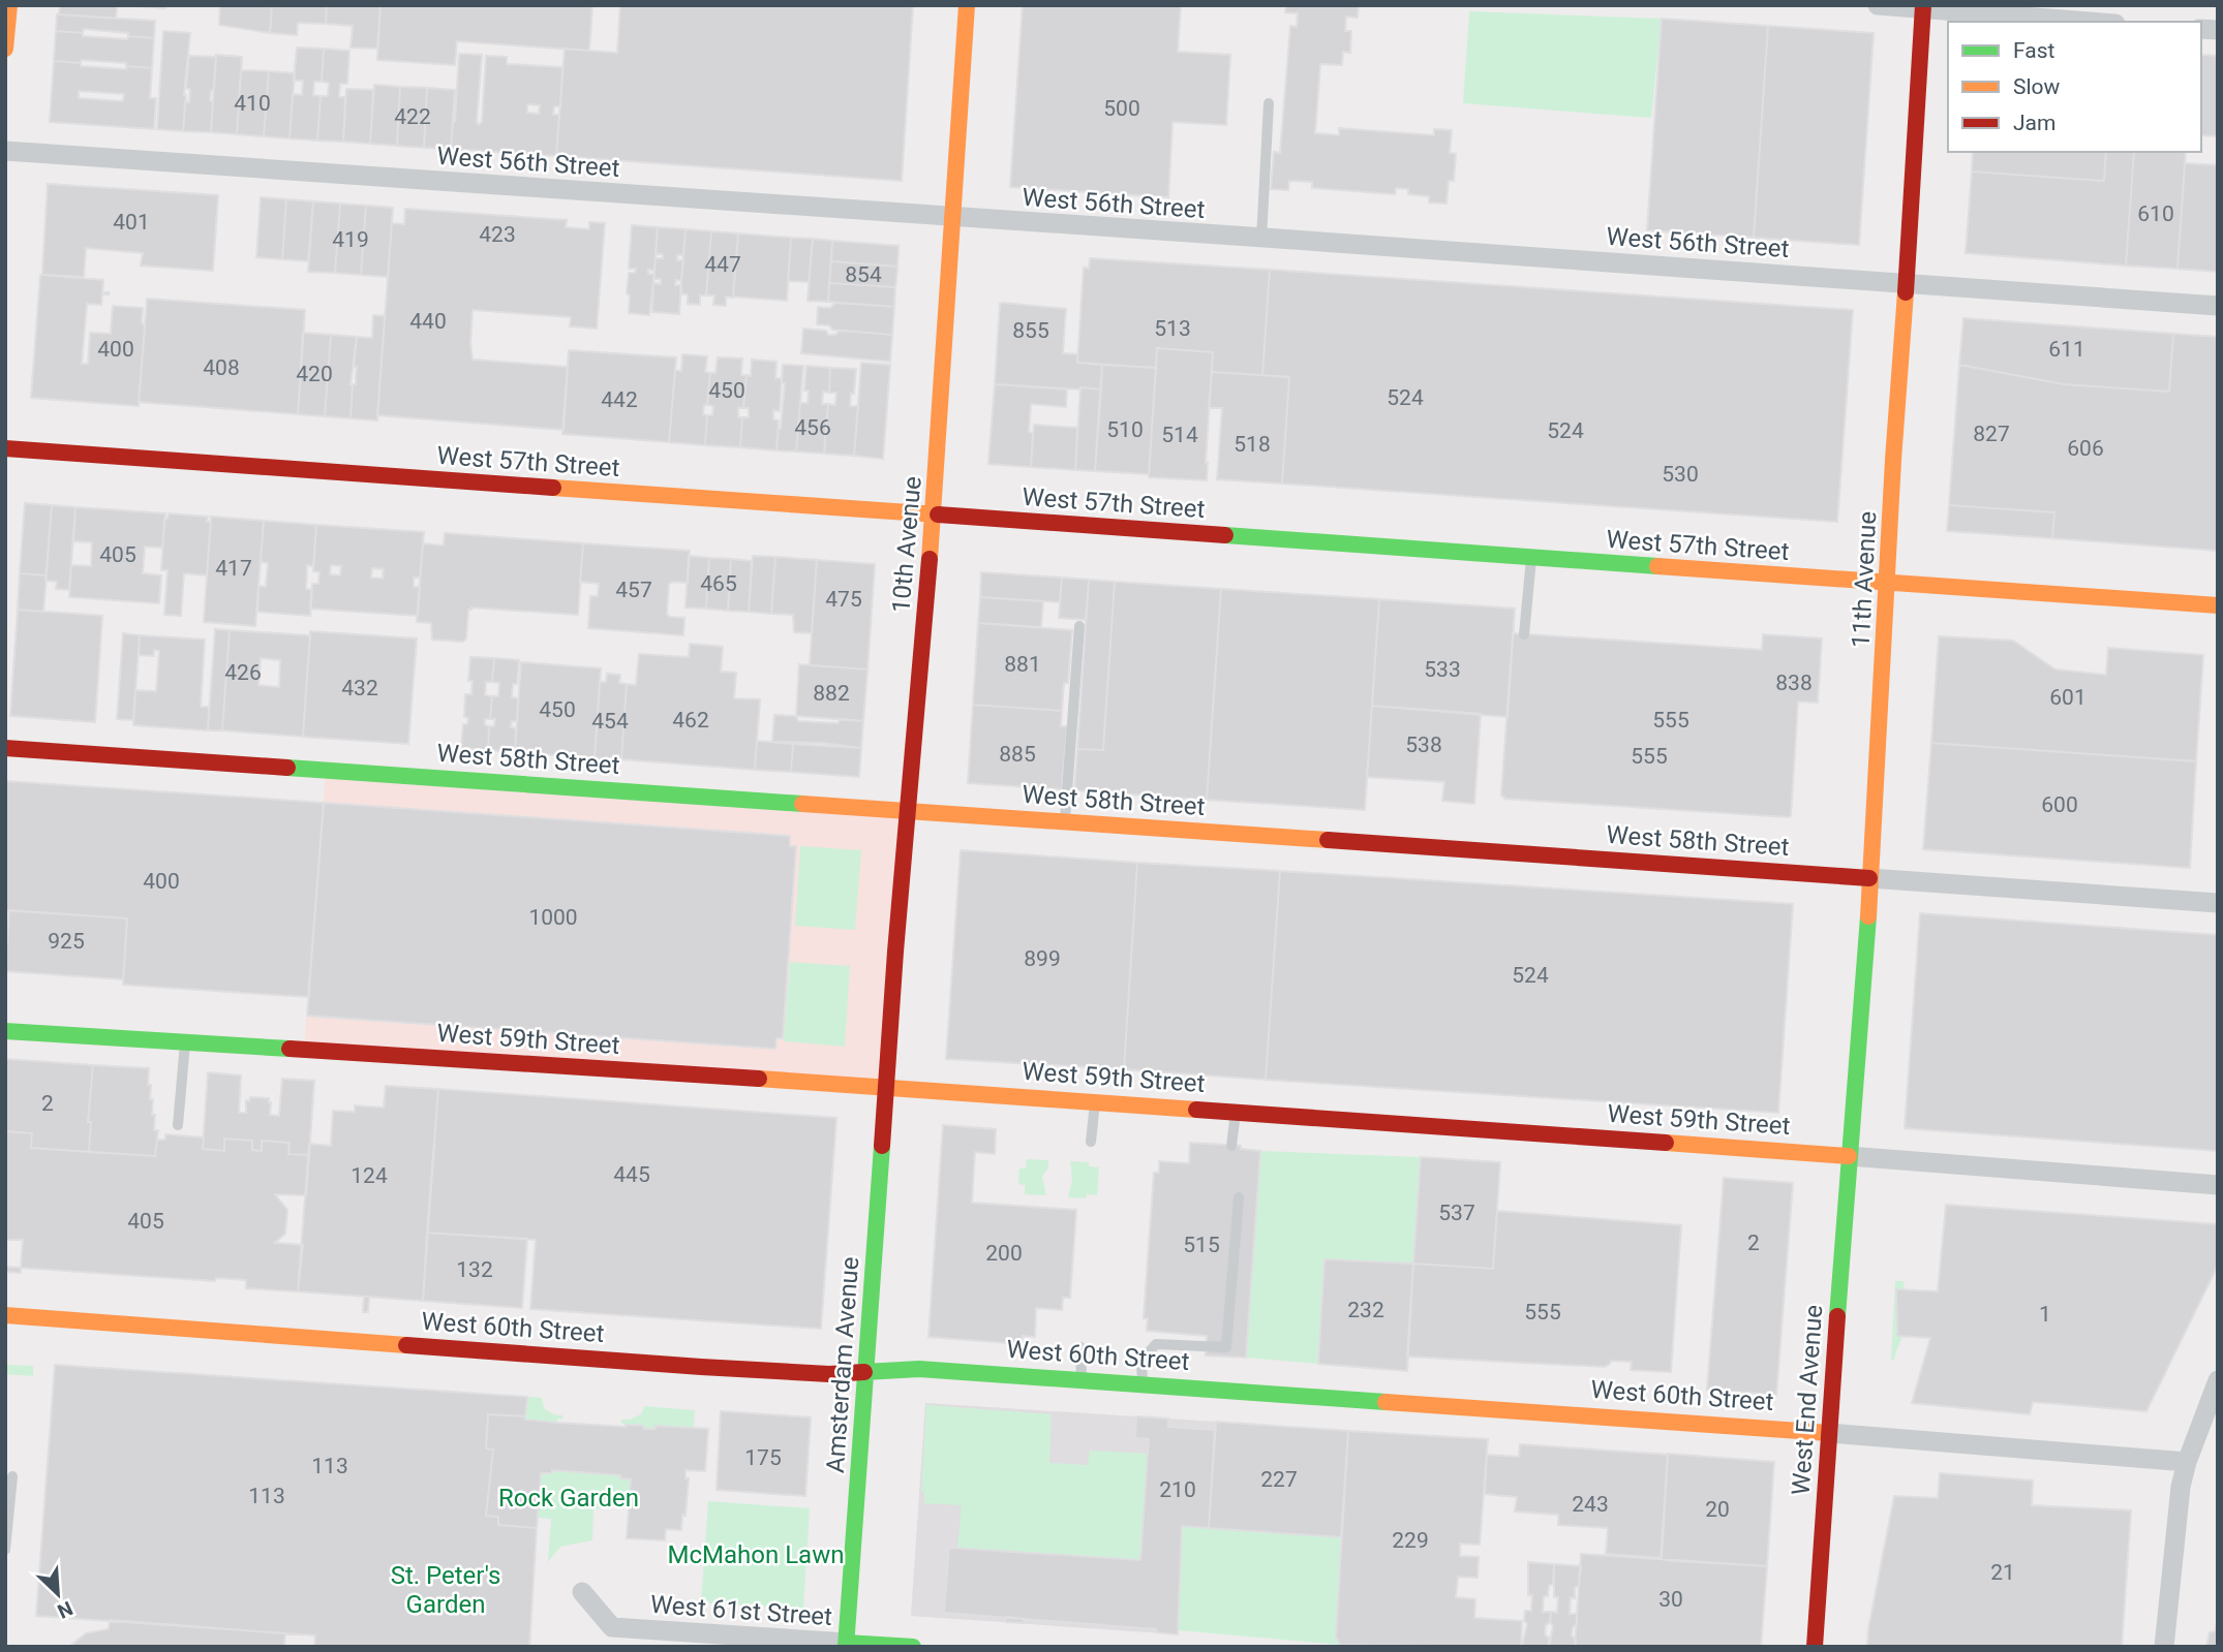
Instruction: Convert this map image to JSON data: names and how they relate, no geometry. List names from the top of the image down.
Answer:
{
  "streets": {
    "street": [
      "West 56th Street",
      "West 57th Street",
      "10th Avenue",
      "11th Avenue",
      "West 58th Street",
      "West 59th Street",
      "West 60th Street",
      "Amsterdam Avenue",
      "West End Avenue",
      "West 61st Street"
    ]
  },
  "crossings": [
    ["West 56th Street", "10th Avenue"],
    ["West 56th Street", "11th Avenue"],
    ["West 57th Street", "10th Avenue"],
    ["West 57th Street", "11th Avenue"],
    ["10th Avenue", "West 58th Street"],
    ["10th Avenue", "West 59th Street"],
    ["10th Avenue", "Amsterdam Avenue"],
    ["11th Avenue", "West 58th Street"],
    ["11th Avenue", "West 59th Street"],
    ["11th Avenue", "West End Avenue"],
    ["West 59th Street", "Amsterdam Avenue"],
    ["West 59th Street", "West End Avenue"],
    ["West 60th Street", "Amsterdam Avenue"],
    ["West 60th Street", "West End Avenue"],
    ["Amsterdam Avenue", "West 61st Street"]
  ],
  "parks": ["Rock Garden", "McMahon Lawn", "St. Peter's Garden"],
  "house_numbers": [
    "410",
    "500",
    "422",
    "610",
    "401",
    "423",
    "419",
    "447",
    "854",
    "440",
    "513",
    "855",
    "400",
    "611",
    "408",
    "420",
    "450",
    "524",
    "442",
    "456",
    "510",
    "524",
    "827",
    "514",
    "518",
    "606",
    "530",
    "405",
    "417",
    "465",
    "457",
    "475",
    "881",
    "533",
    "426",
    "838",
    "432",
    "882",
    "601",
    "450",
    "462",
    "555",
    "454",
    "538",
    "885",
    "555",
    "600",
    "400",
    "1000",
    "925",
    "899",
    "524",
    "2",
    "445",
    "124",
    "537",
    "405",
    "2",
    "515",
    "200",
    "132",
    "232",
    "555",
    "1",
    "175",
    "113",
    "227",
    "210",
    "113",
    "243",
    "20",
    "229",
    "21",
    "30"
  ],
  "legend": ["Fast", "Slow", "Jam"],
  "north": "bottom right"
}
